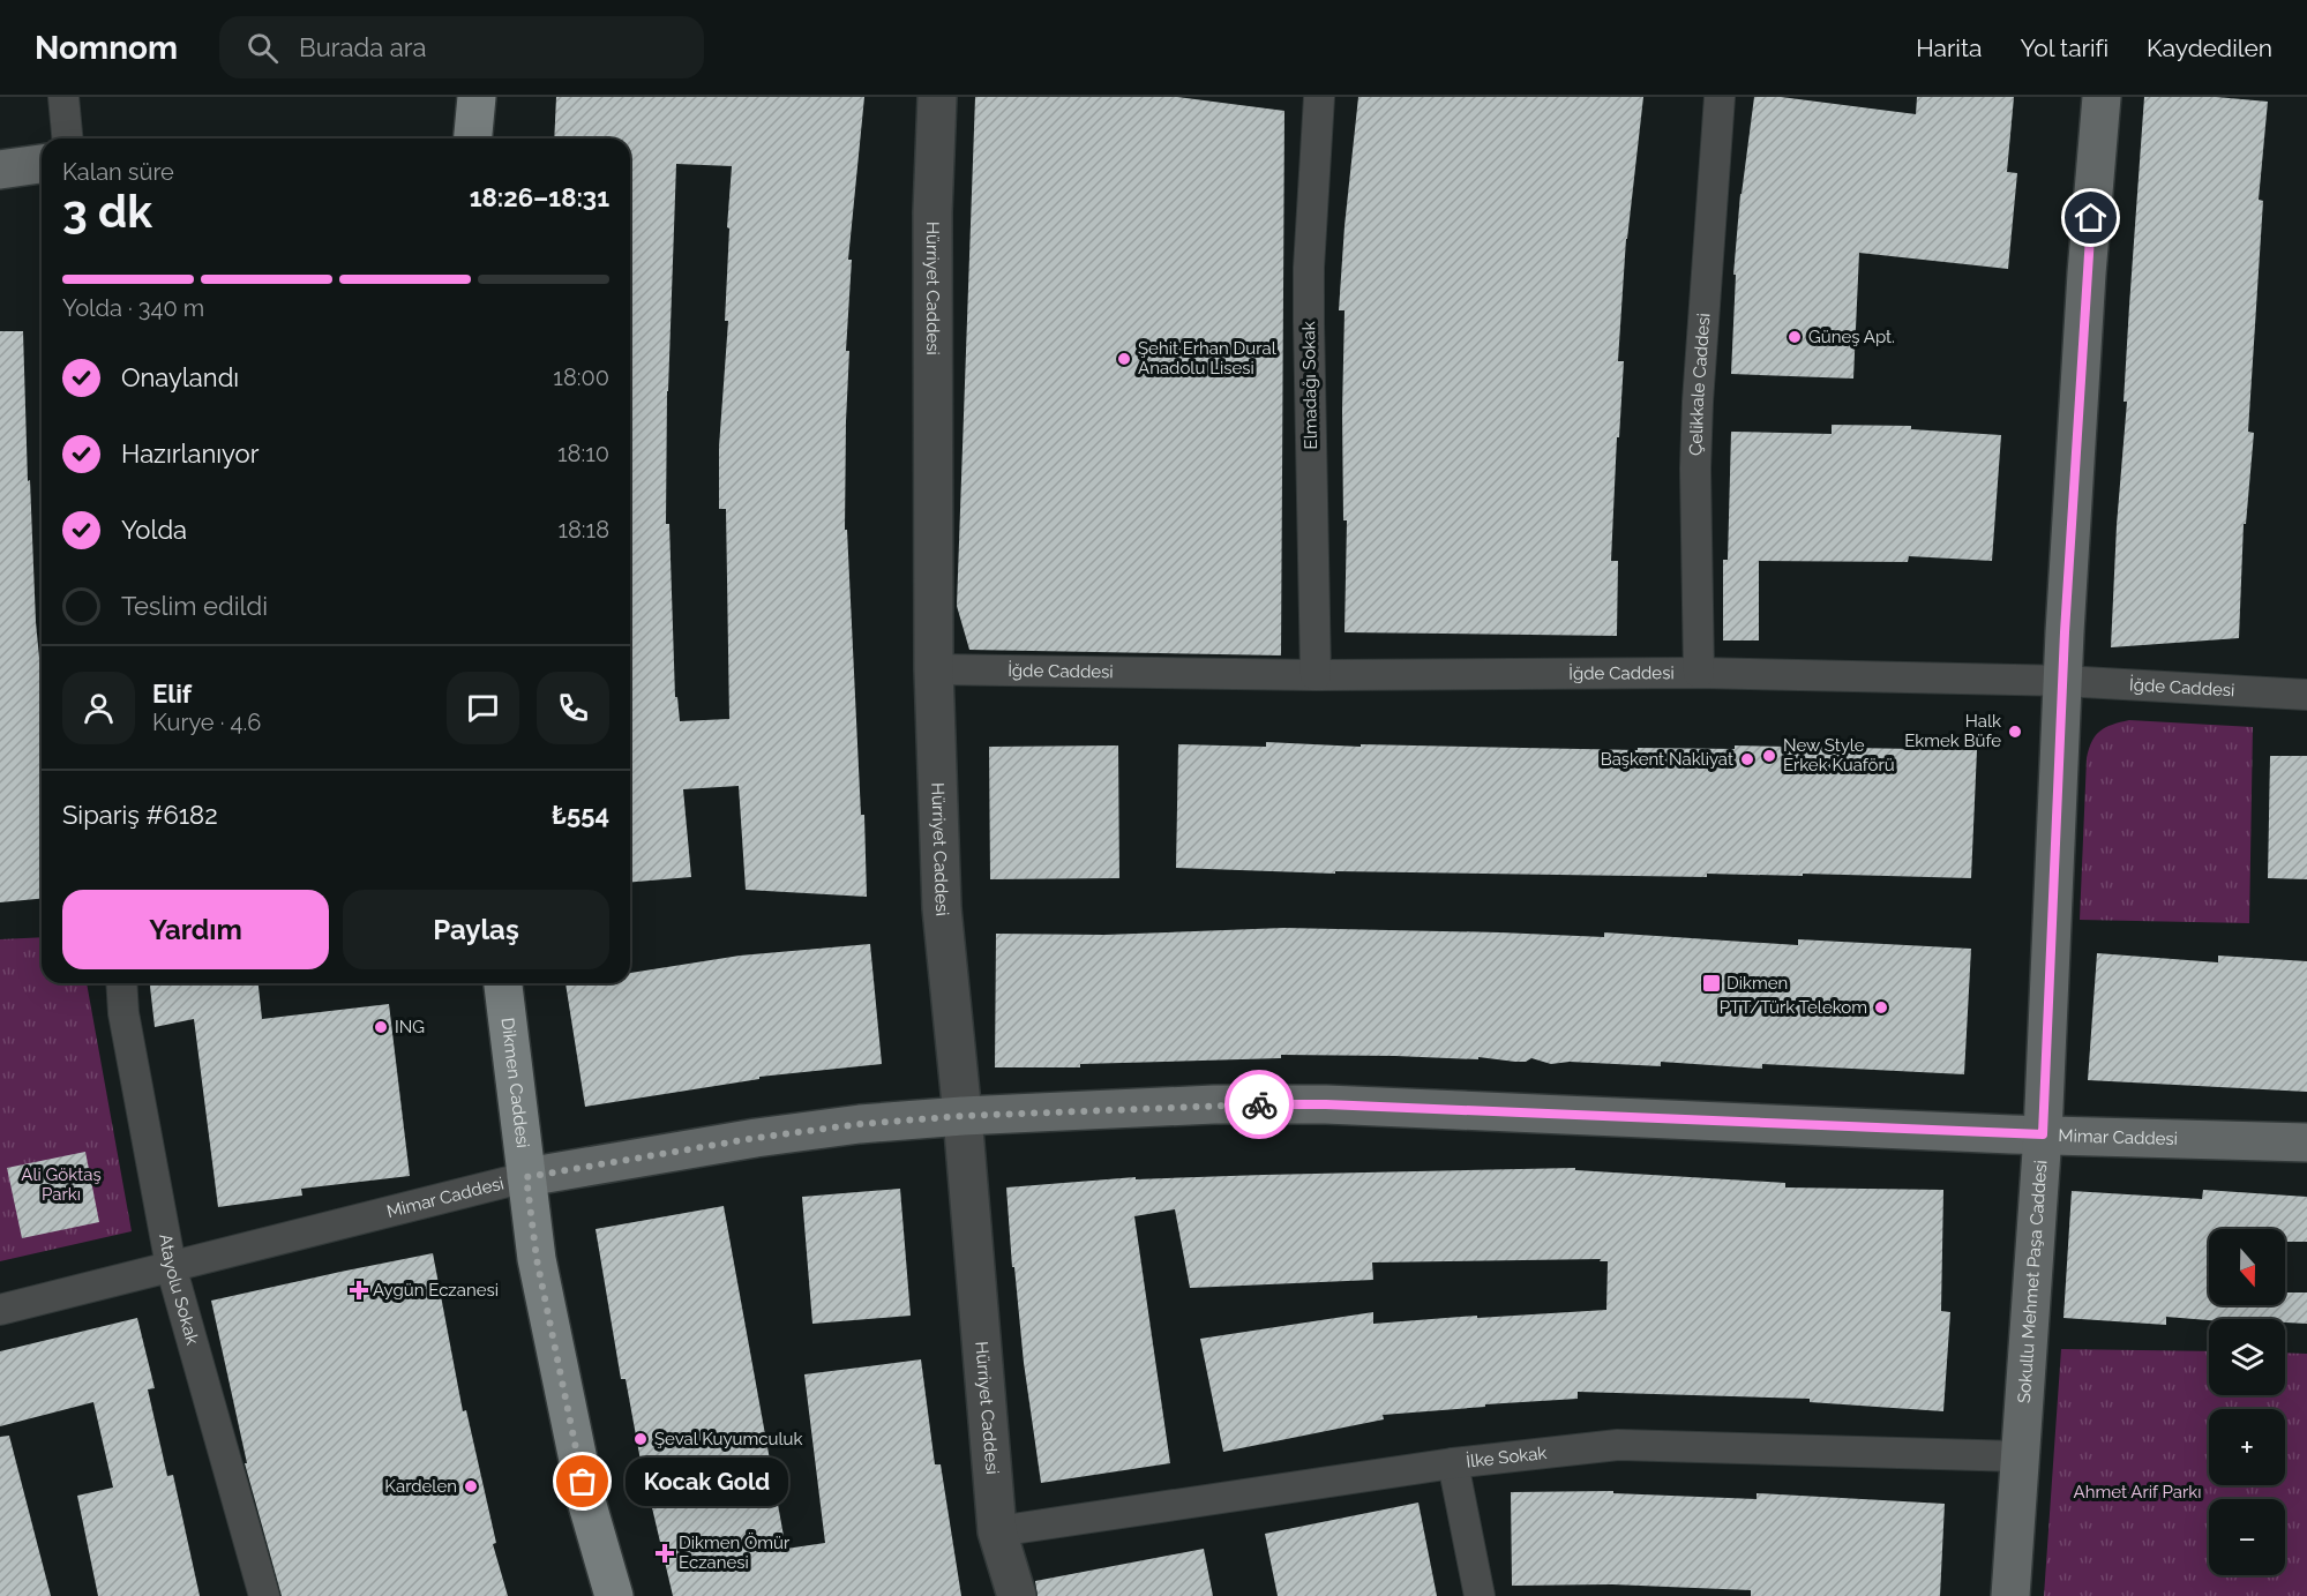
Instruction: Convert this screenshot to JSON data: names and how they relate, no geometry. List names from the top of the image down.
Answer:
{
  "streets": {
    "main road": ["Dikmen Caddesi", "Mimar Caddesi", "Sokullu Mehmet Paşa Caddesi"],
    "street": [
      "Hürriyet Caddesi",
      "Çelikkale Caddesi",
      "Elmadağı Sokak",
      "İğde Caddesi",
      "Atayolu Sokak",
      "İlke Sokak"
    ]
  },
  "crossings": [
    ["Hürriyet Caddesi", "İğde Caddesi"],
    ["Hürriyet Caddesi", "Mimar Caddesi"],
    ["Hürriyet Caddesi", "İlke Sokak"],
    ["Çelikkale Caddesi", "İğde Caddesi"],
    ["Elmadağı Sokak", "İğde Caddesi"],
    ["İğde Caddesi", "Sokullu Mehmet Paşa Caddesi"],
    ["Dikmen Caddesi", "Mimar Caddesi"],
    ["Mimar Caddesi", "Sokullu Mehmet Paşa Caddesi"],
    ["Mimar Caddesi", "Atayolu Sokak"],
    ["Sokullu Mehmet Paşa Caddesi", "İlke Sokak"]
  ],
  "parks": ["Ali Göktaş Parkı", "Ahmet Arif Parkı"],
  "places": {
    "other": [
      "Güneş Apt.",
      "Şehit Erhan Dural Anadolu Lisesi",
      "Halk Ekmek Büfe",
      "New Style Erkek Kuaförü",
      "Başkent Nakliyat",
      "PTT/Türk Telekom",
      "ING",
      "Şeval Kuyumculuk",
      "Kocak Gold",
      "Kardelen"
    ],
    "transit": ["Dikmen"],
    "health": ["Aygün Eczanesi", "Dikmen Ömür Eczanesi"]
  },
  "north": "bottom",
  "page": {
    "header": "Nomnom",
    "search": "Burada ara",
    "nav": ["Harita", "Yol tarifi", "Kaydedilen"],
    "heading": ["3 dk", "Kalan süre", "18:26–18:31"],
    "panel": [
      "Elif",
      "Kurye · 4.6",
      "Sipariş #6182",
      "₺554"
    ],
    "bar": "Yolda · 340 m",
    "list": [
      ["Onaylandı", "18:00"],
      ["Hazırlanıyor", "18:10"],
      ["Yolda", "18:18"],
      "Teslim edildi"
    ],
    "buttons": ["Yardım", "Paylaş"],
    "map_buttons": ["+", "−"],
    "bubble": "Kocak Gold"
  }
}
